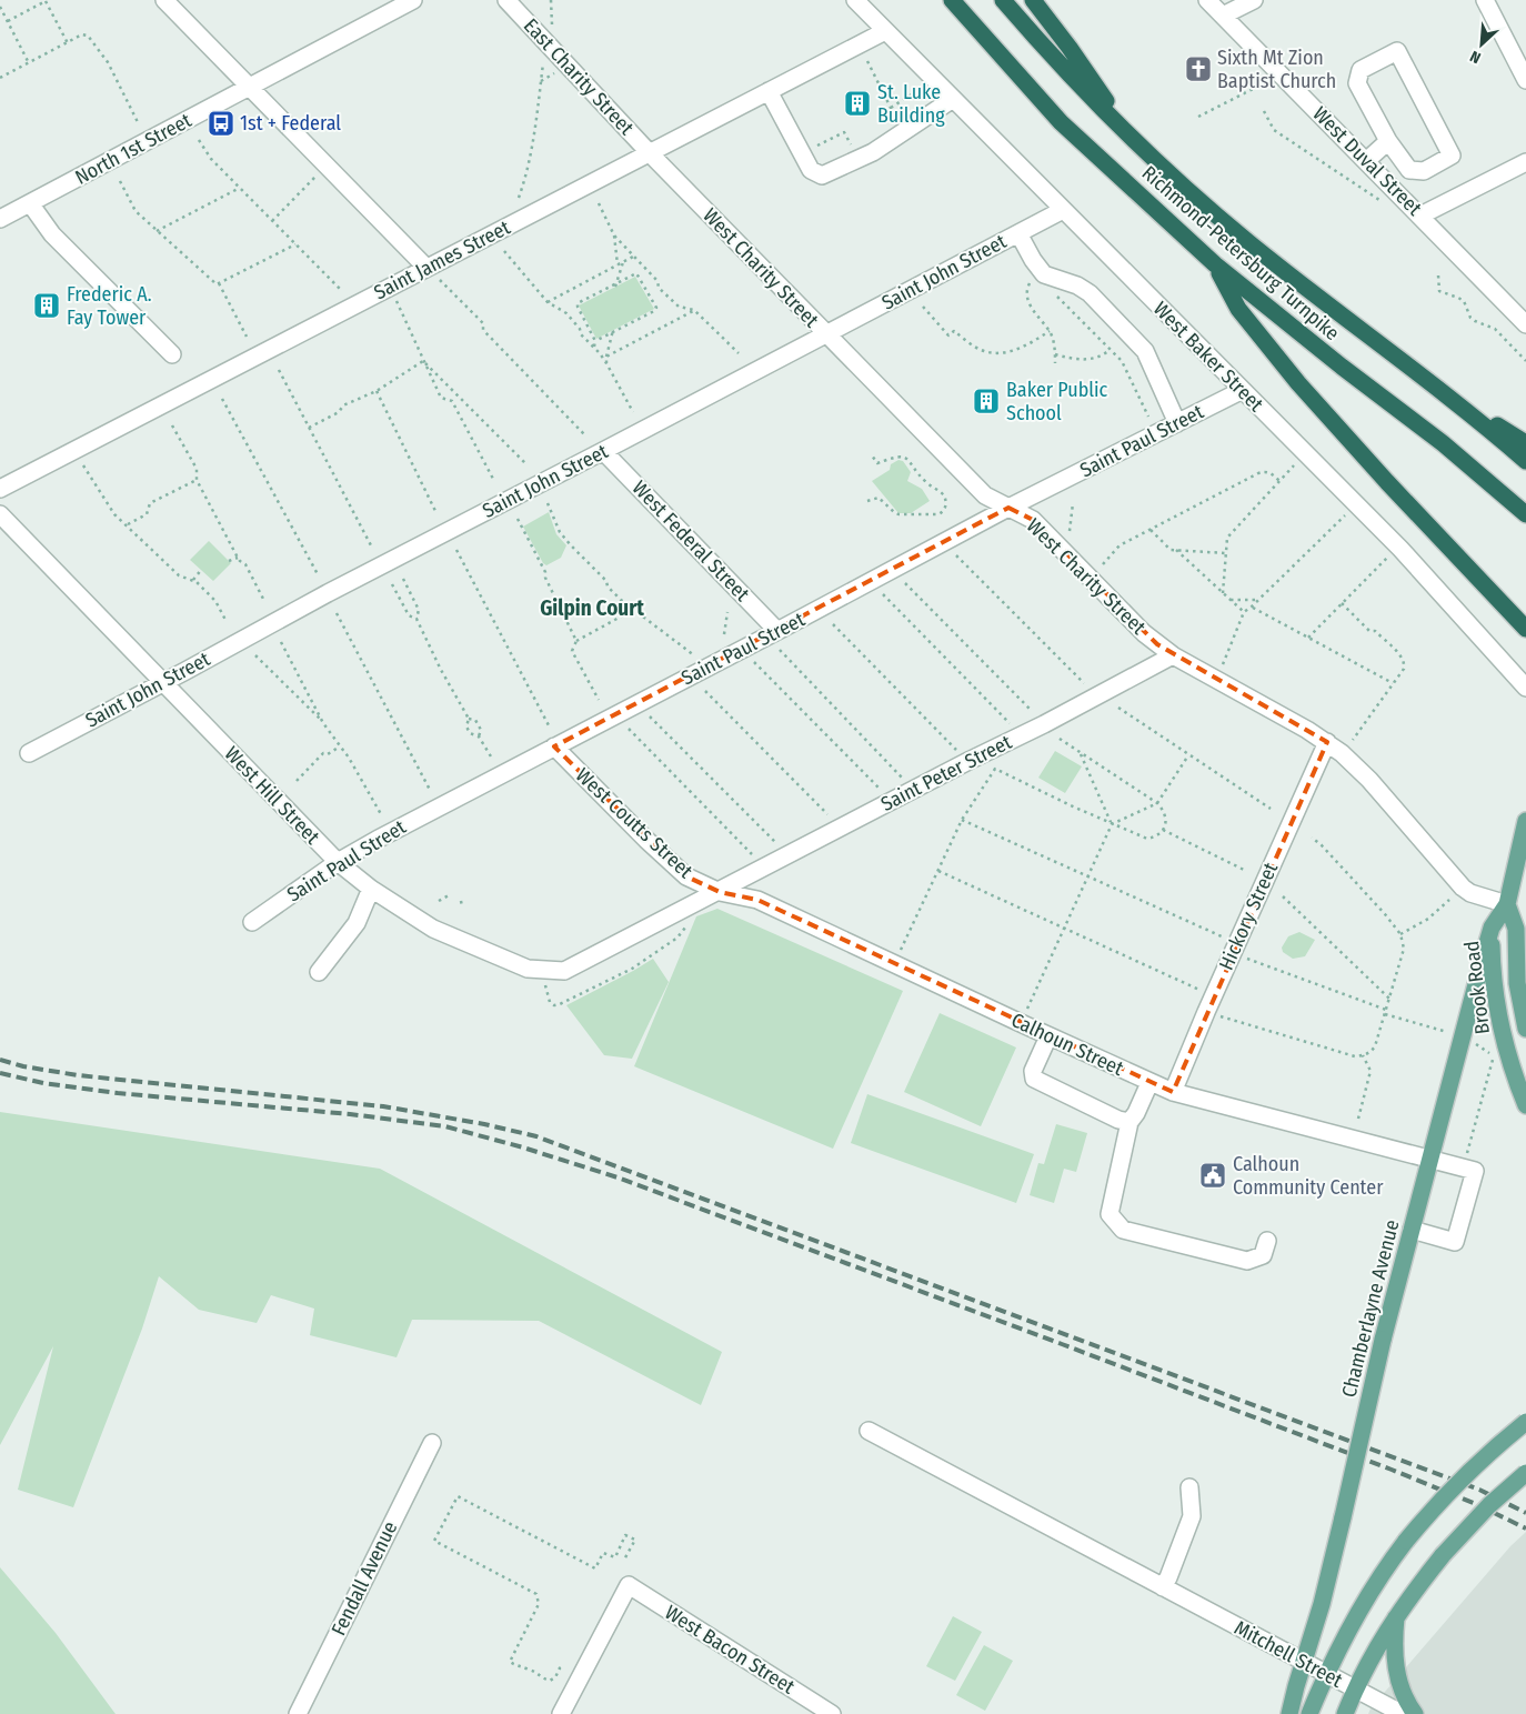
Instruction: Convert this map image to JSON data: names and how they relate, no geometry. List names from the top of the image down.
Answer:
{
  "streets": {
    "highway": ["Richmond-Petersburg Turnpike"],
    "main road": ["Brook Road", "Chamberlayne Avenue"],
    "street": [
      "East Charity Street",
      "North 1st Street",
      "West Duval Street",
      "Saint James Street",
      "West Charity Street",
      "Saint John Street",
      "West Baker Street",
      "Saint Paul Street",
      "West Federal Street",
      "Saint Peter Street",
      "West Hill Street",
      "West Coutts Street",
      "Hickory Street",
      "Calhoun Street",
      "Fendall Avenue",
      "West Bacon Street",
      "Mitchell Street"
    ]
  },
  "crossings": [
    ["East Charity Street", "Saint James Street"],
    ["East Charity Street", "West Charity Street"],
    ["Saint James Street", "West Charity Street"],
    ["Saint James Street", "West Baker Street"],
    ["West Charity Street", "Saint John Street"],
    ["West Charity Street", "Saint Paul Street"],
    ["West Charity Street", "Saint Peter Street"],
    ["West Charity Street", "Hickory Street"],
    ["West Charity Street", "Brook Road"],
    ["West Charity Street", "Chamberlayne Avenue"],
    ["Saint John Street", "West Baker Street"],
    ["Saint John Street", "West Federal Street"],
    ["Saint John Street", "West Hill Street"],
    ["West Baker Street", "Saint Paul Street"],
    ["Saint Paul Street", "West Federal Street"],
    ["Saint Paul Street", "West Hill Street"],
    ["Saint Paul Street", "West Coutts Street"],
    ["Saint Peter Street", "West Hill Street"],
    ["Saint Peter Street", "West Coutts Street"],
    ["Saint Peter Street", "Calhoun Street"],
    ["West Hill Street", "West Coutts Street"],
    ["West Hill Street", "Calhoun Street"],
    ["West Coutts Street", "Calhoun Street"],
    ["Hickory Street", "Calhoun Street"],
    ["Brook Road", "Chamberlayne Avenue"],
    ["Calhoun Street", "Chamberlayne Avenue"],
    ["Chamberlayne Avenue", "Mitchell Street"]
  ],
  "districts": ["Gilpin Court"],
  "places": {
    "church": ["Sixth Mt Zion Baptist Church"],
    "building": ["St. Luke Building", "Frederic A. Fay Tower", "Baker Public School"],
    "bus stop": ["1st + Federal"],
    "public building": ["Calhoun Community Center"]
  },
  "north": "bottom left"
}
